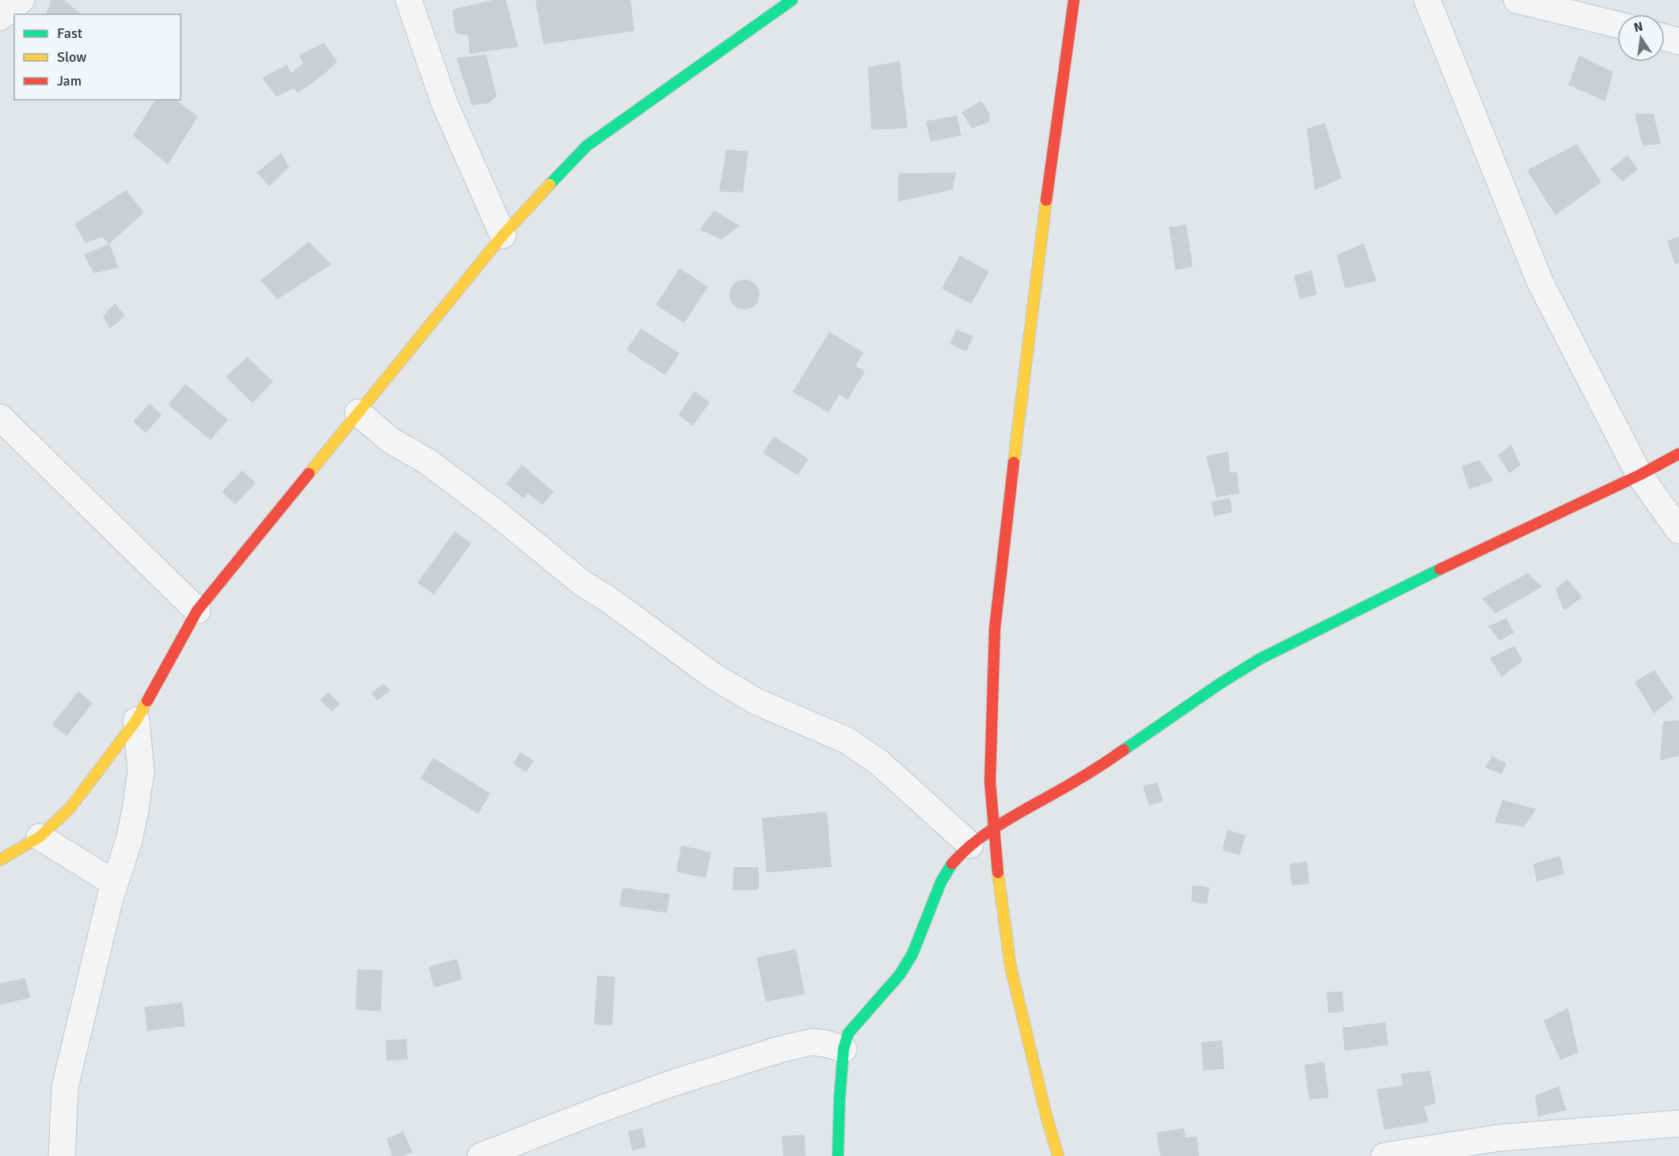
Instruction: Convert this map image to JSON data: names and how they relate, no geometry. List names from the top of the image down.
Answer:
{
  "legend": ["Fast", "Slow", "Jam"],
  "north": "top"
}
